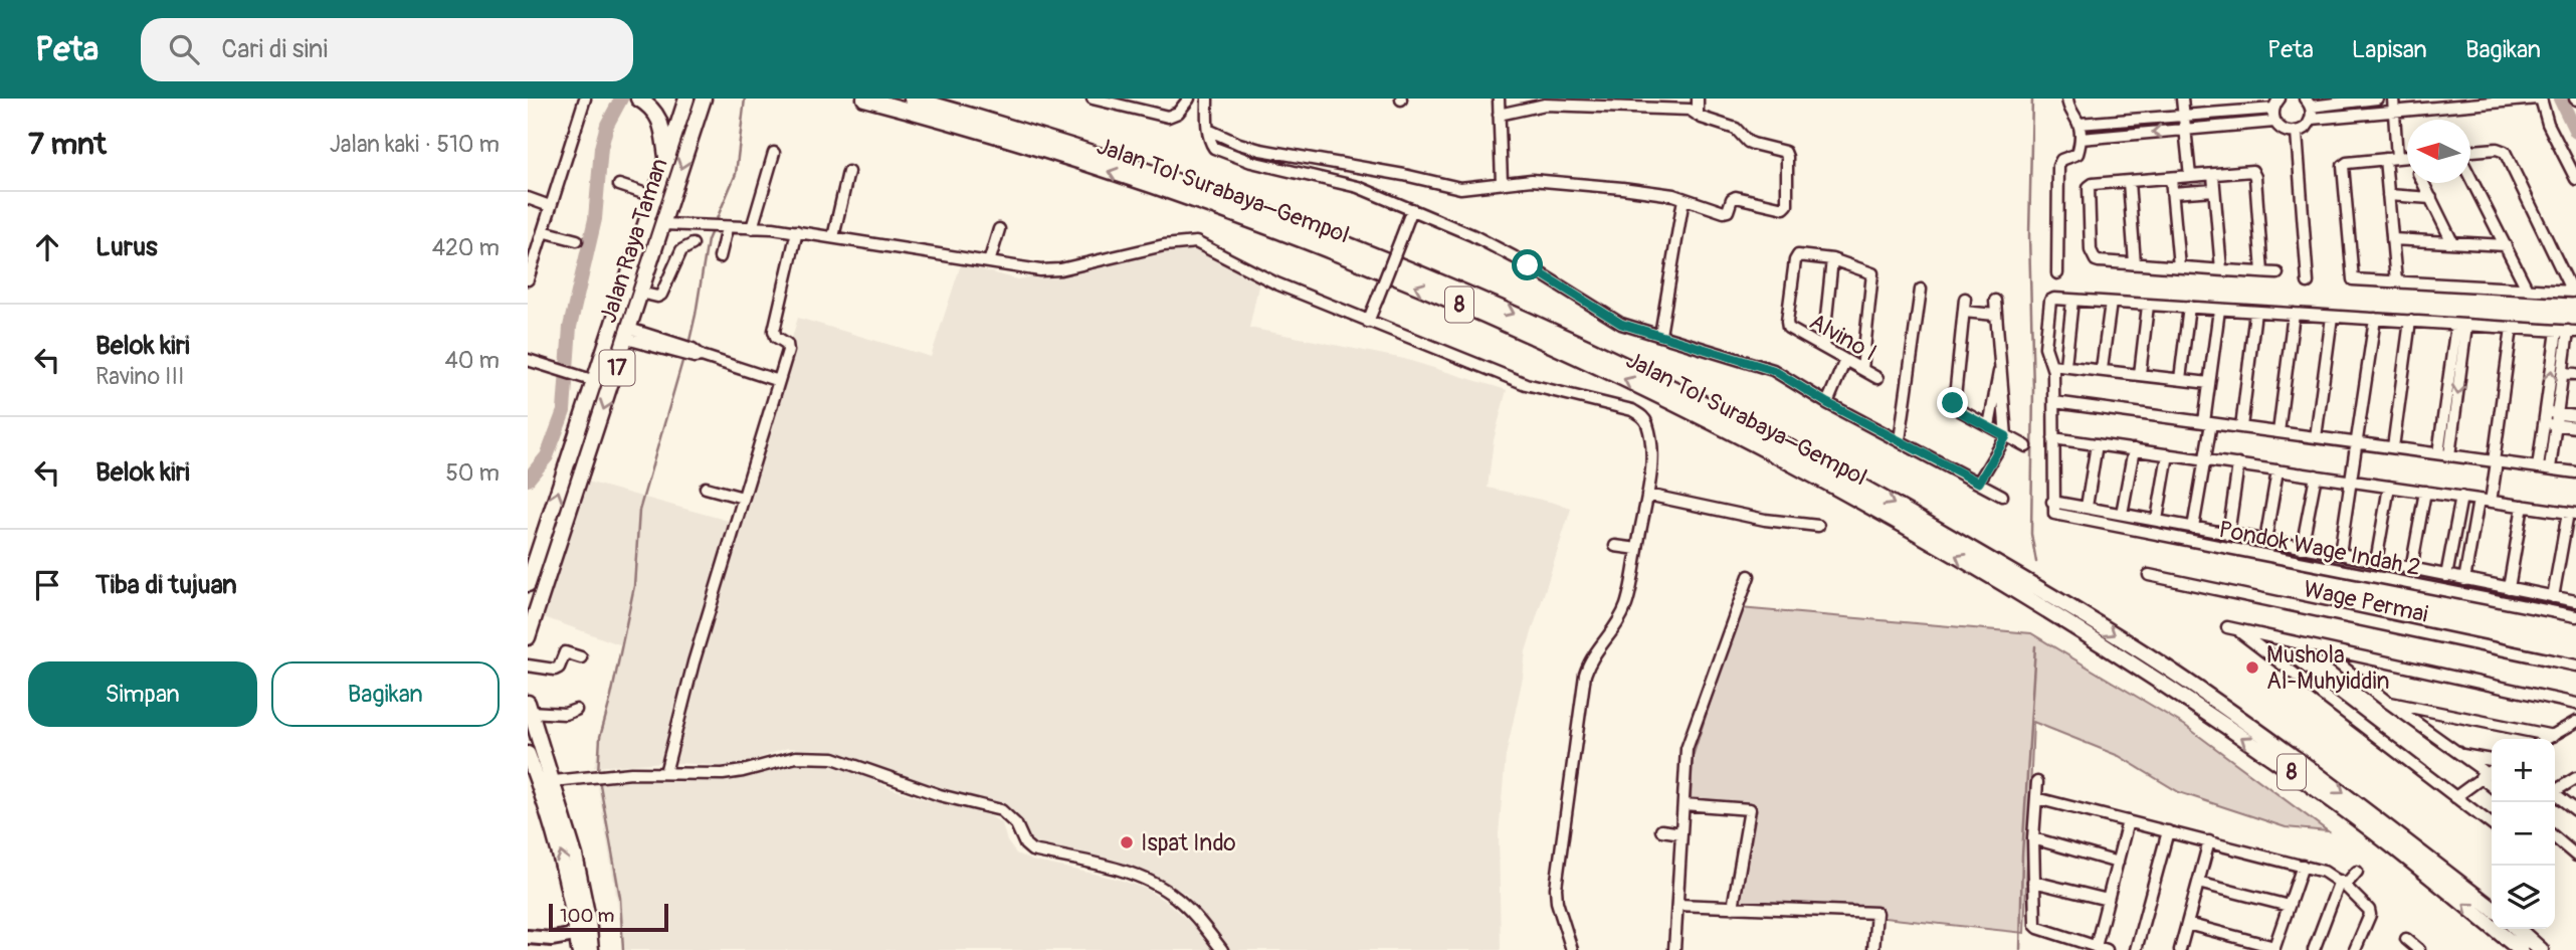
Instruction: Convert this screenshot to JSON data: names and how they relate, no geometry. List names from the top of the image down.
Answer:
{
  "streets": {
    "highway": [
      "Jalan Tol Surabaya–Gempol",
      "Jalan Raya Taman",
      "8",
      "17"
    ],
    "street": ["Alvino I", "Pondok Wage Indah 2", "Wage Permai"]
  },
  "places": ["Mushola Al-Muhyiddin", "Ispat Indo"],
  "scale_bar": "100 m",
  "north": "left",
  "page": {
    "header": "Peta",
    "search": "Cari di sini",
    "nav": ["Peta", "Lapisan", "Bagikan"],
    "heading": ["7 mnt", "Jalan kaki · 510 m"],
    "list": [
      ["Lurus", "420 m"],
      ["Belok kiri", "Ravino III", "40 m"],
      ["Belok kiri", "50 m"],
      "Tiba di tujuan"
    ],
    "buttons": ["Simpan", "Bagikan"],
    "map_buttons": ["+", "−"],
    "scale": "100 m"
  }
}
